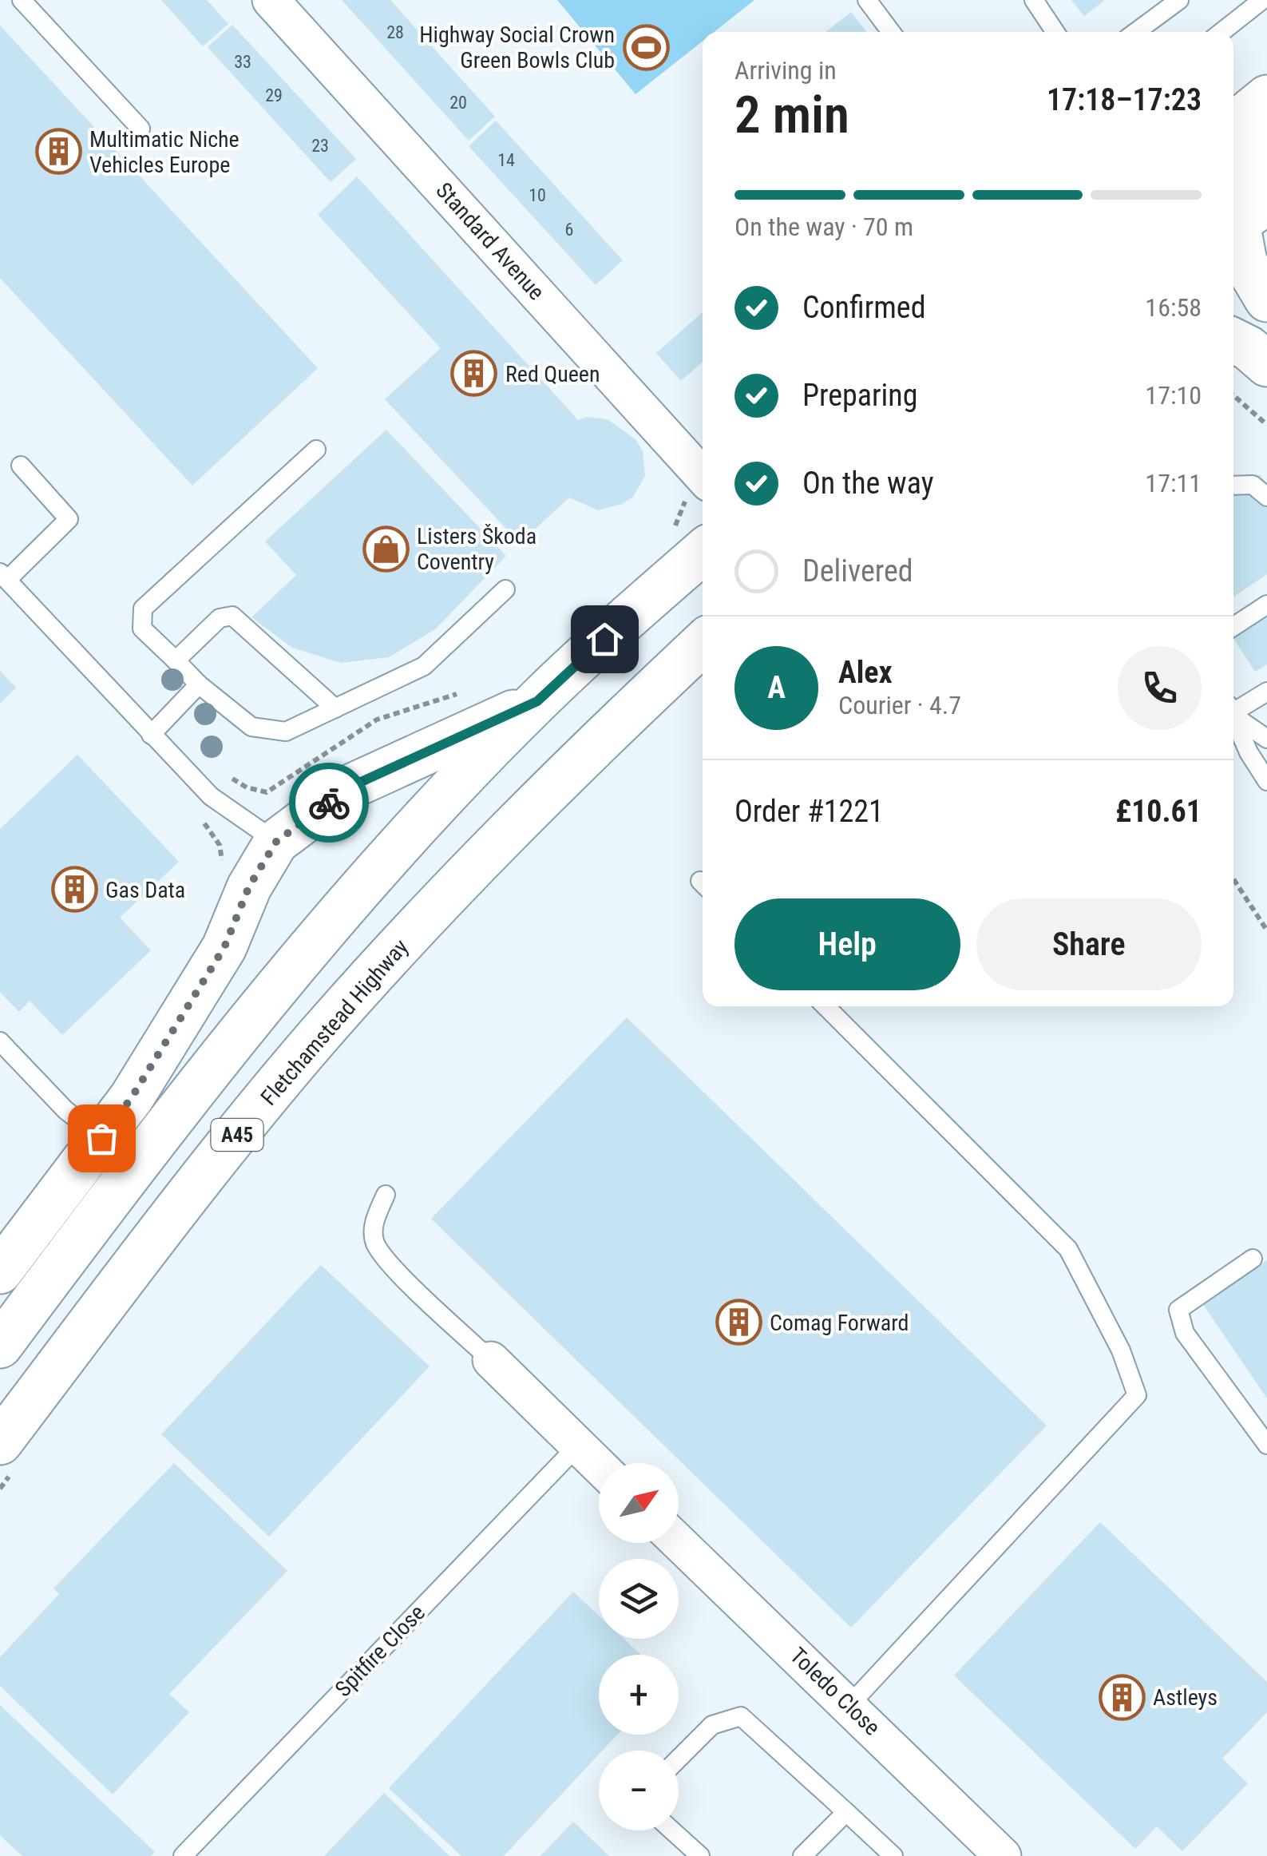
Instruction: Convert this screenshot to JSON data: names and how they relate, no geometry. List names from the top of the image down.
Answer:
{
  "streets": {
    "main road": ["Fletchamstead Highway", "A45"],
    "street": ["Standard Avenue", "Toledo Close"],
    "lane": ["Spitfire Close"]
  },
  "places": {
    "sports": ["Highway Social Crown Green Bowls Club"],
    "building": [
      "Multimatic Niche Vehicles Europe",
      "Red Queen",
      "Gas Data",
      "Comag Forward",
      "Astleys"
    ],
    "shop": ["Listers Škoda Coventry"]
  },
  "house_numbers": [
    "28",
    "33",
    "29",
    "20",
    "23",
    "14",
    "10",
    "6"
  ],
  "north": "top right",
  "page": {
    "heading": ["2 min", "Arriving in", "17:18–17:23"],
    "panel": [
      "Alex",
      "Courier · 4.7",
      "Order #1221",
      "£10.61"
    ],
    "bar": "On the way · 70 m",
    "list": [
      ["Confirmed", "16:58"],
      ["Preparing", "17:10"],
      ["On the way", "17:11"],
      "Delivered"
    ],
    "round": "A",
    "buttons": ["Help", "Share"],
    "map_buttons": ["+", "−"]
  }
}
